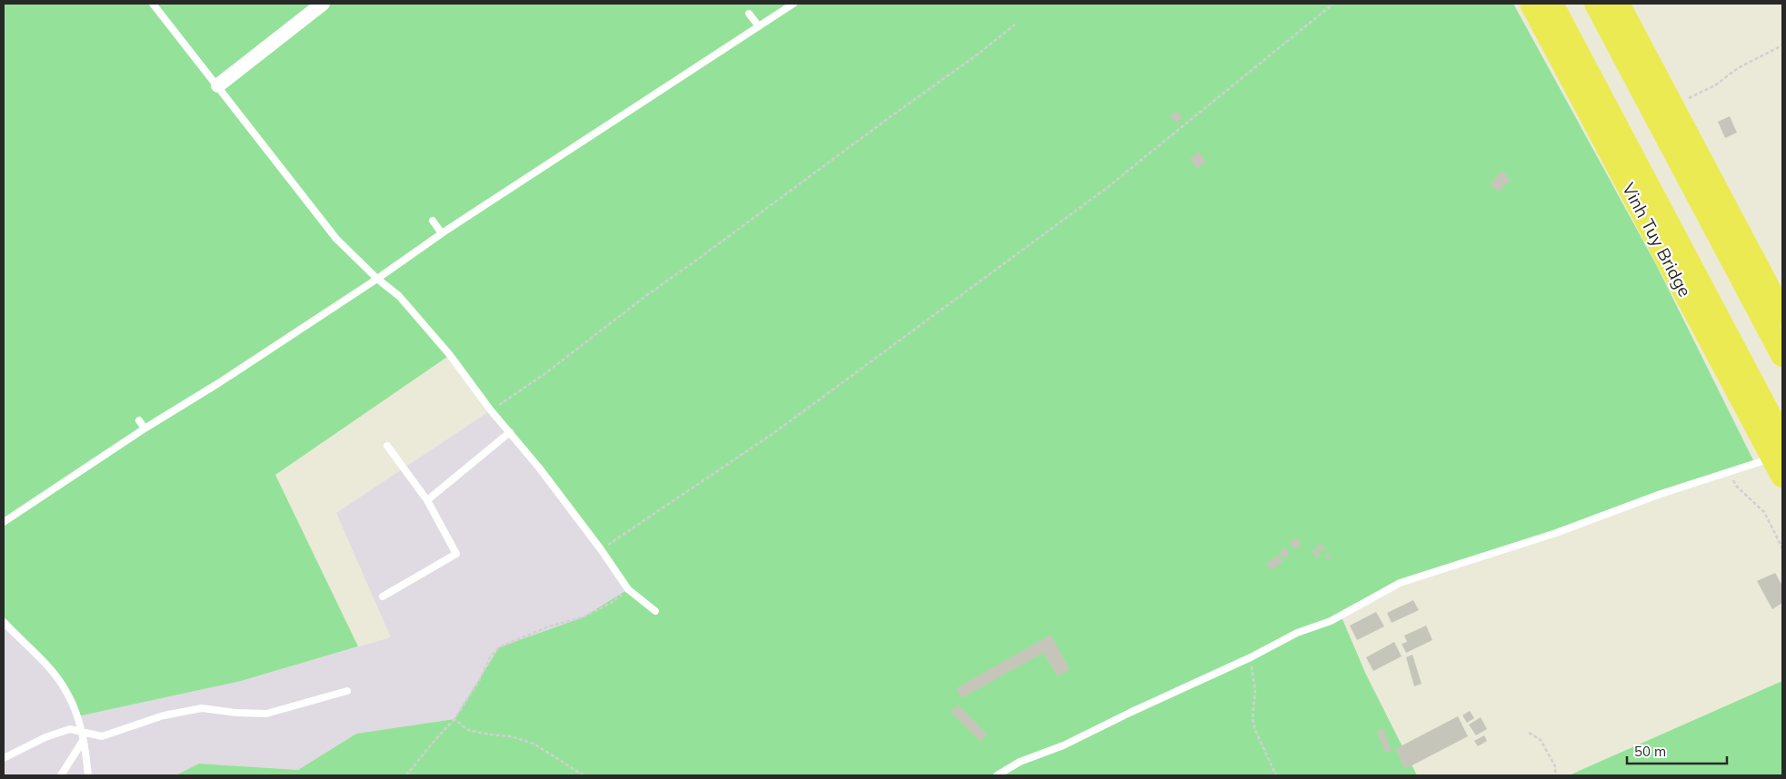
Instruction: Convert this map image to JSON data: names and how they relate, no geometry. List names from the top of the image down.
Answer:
{
  "streets": {
    "highway": ["Vinh Tuy Bridge"]
  },
  "scale_bar": "50 m"
}
